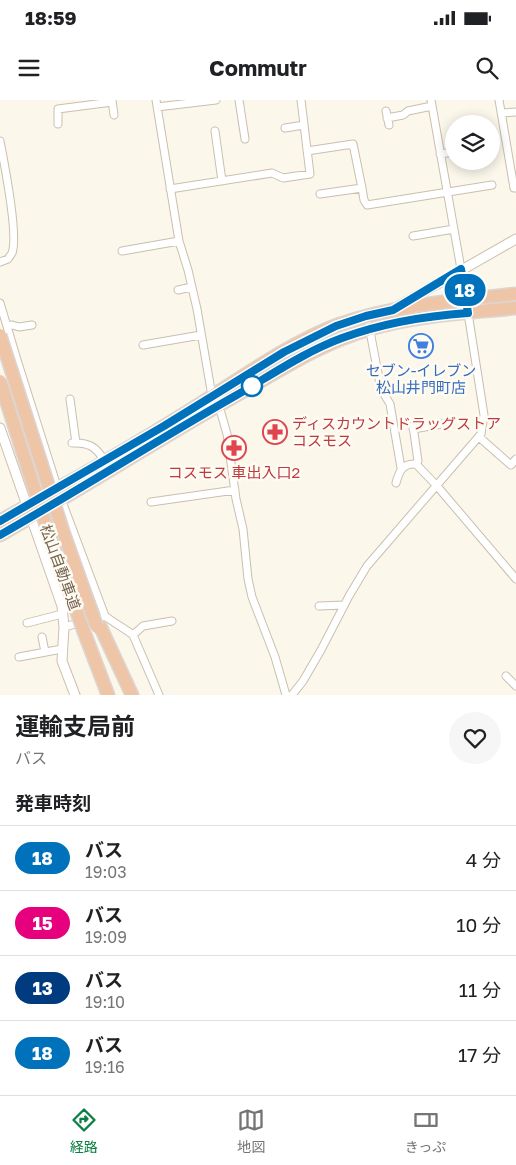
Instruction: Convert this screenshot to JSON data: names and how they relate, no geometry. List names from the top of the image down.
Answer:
{
  "streets": {
    "highway": ["松山自動車道"]
  },
  "places": {
    "supermarket": ["セブン-イレブン 松山井門町店"],
    "pharmacy": ["ディスカウントドラッグストア コスモス", "コスモス 車出入口2"]
  },
  "lines": ["bus line 18"],
  "page": {
    "status": "18:59",
    "header": "Commutr",
    "on_map": "18",
    "heading": [
      ["運輸支局前", "バス"],
      "発車時刻"
    ],
    "list": [
      {
        "mark": "18",
        "name": "バス",
        "note": "19:03",
        "value": "4 分"
      },
      {
        "mark": "15",
        "name": "バス",
        "note": "19:09",
        "value": "10 分"
      },
      {
        "mark": "13",
        "name": "バス",
        "note": "19:10",
        "value": "11 分"
      },
      {
        "mark": "18",
        "name": "バス",
        "note": "19:16",
        "value": "17 分"
      }
    ],
    "tabs": ["経路", "地図", "きっぷ"]
  }
}
